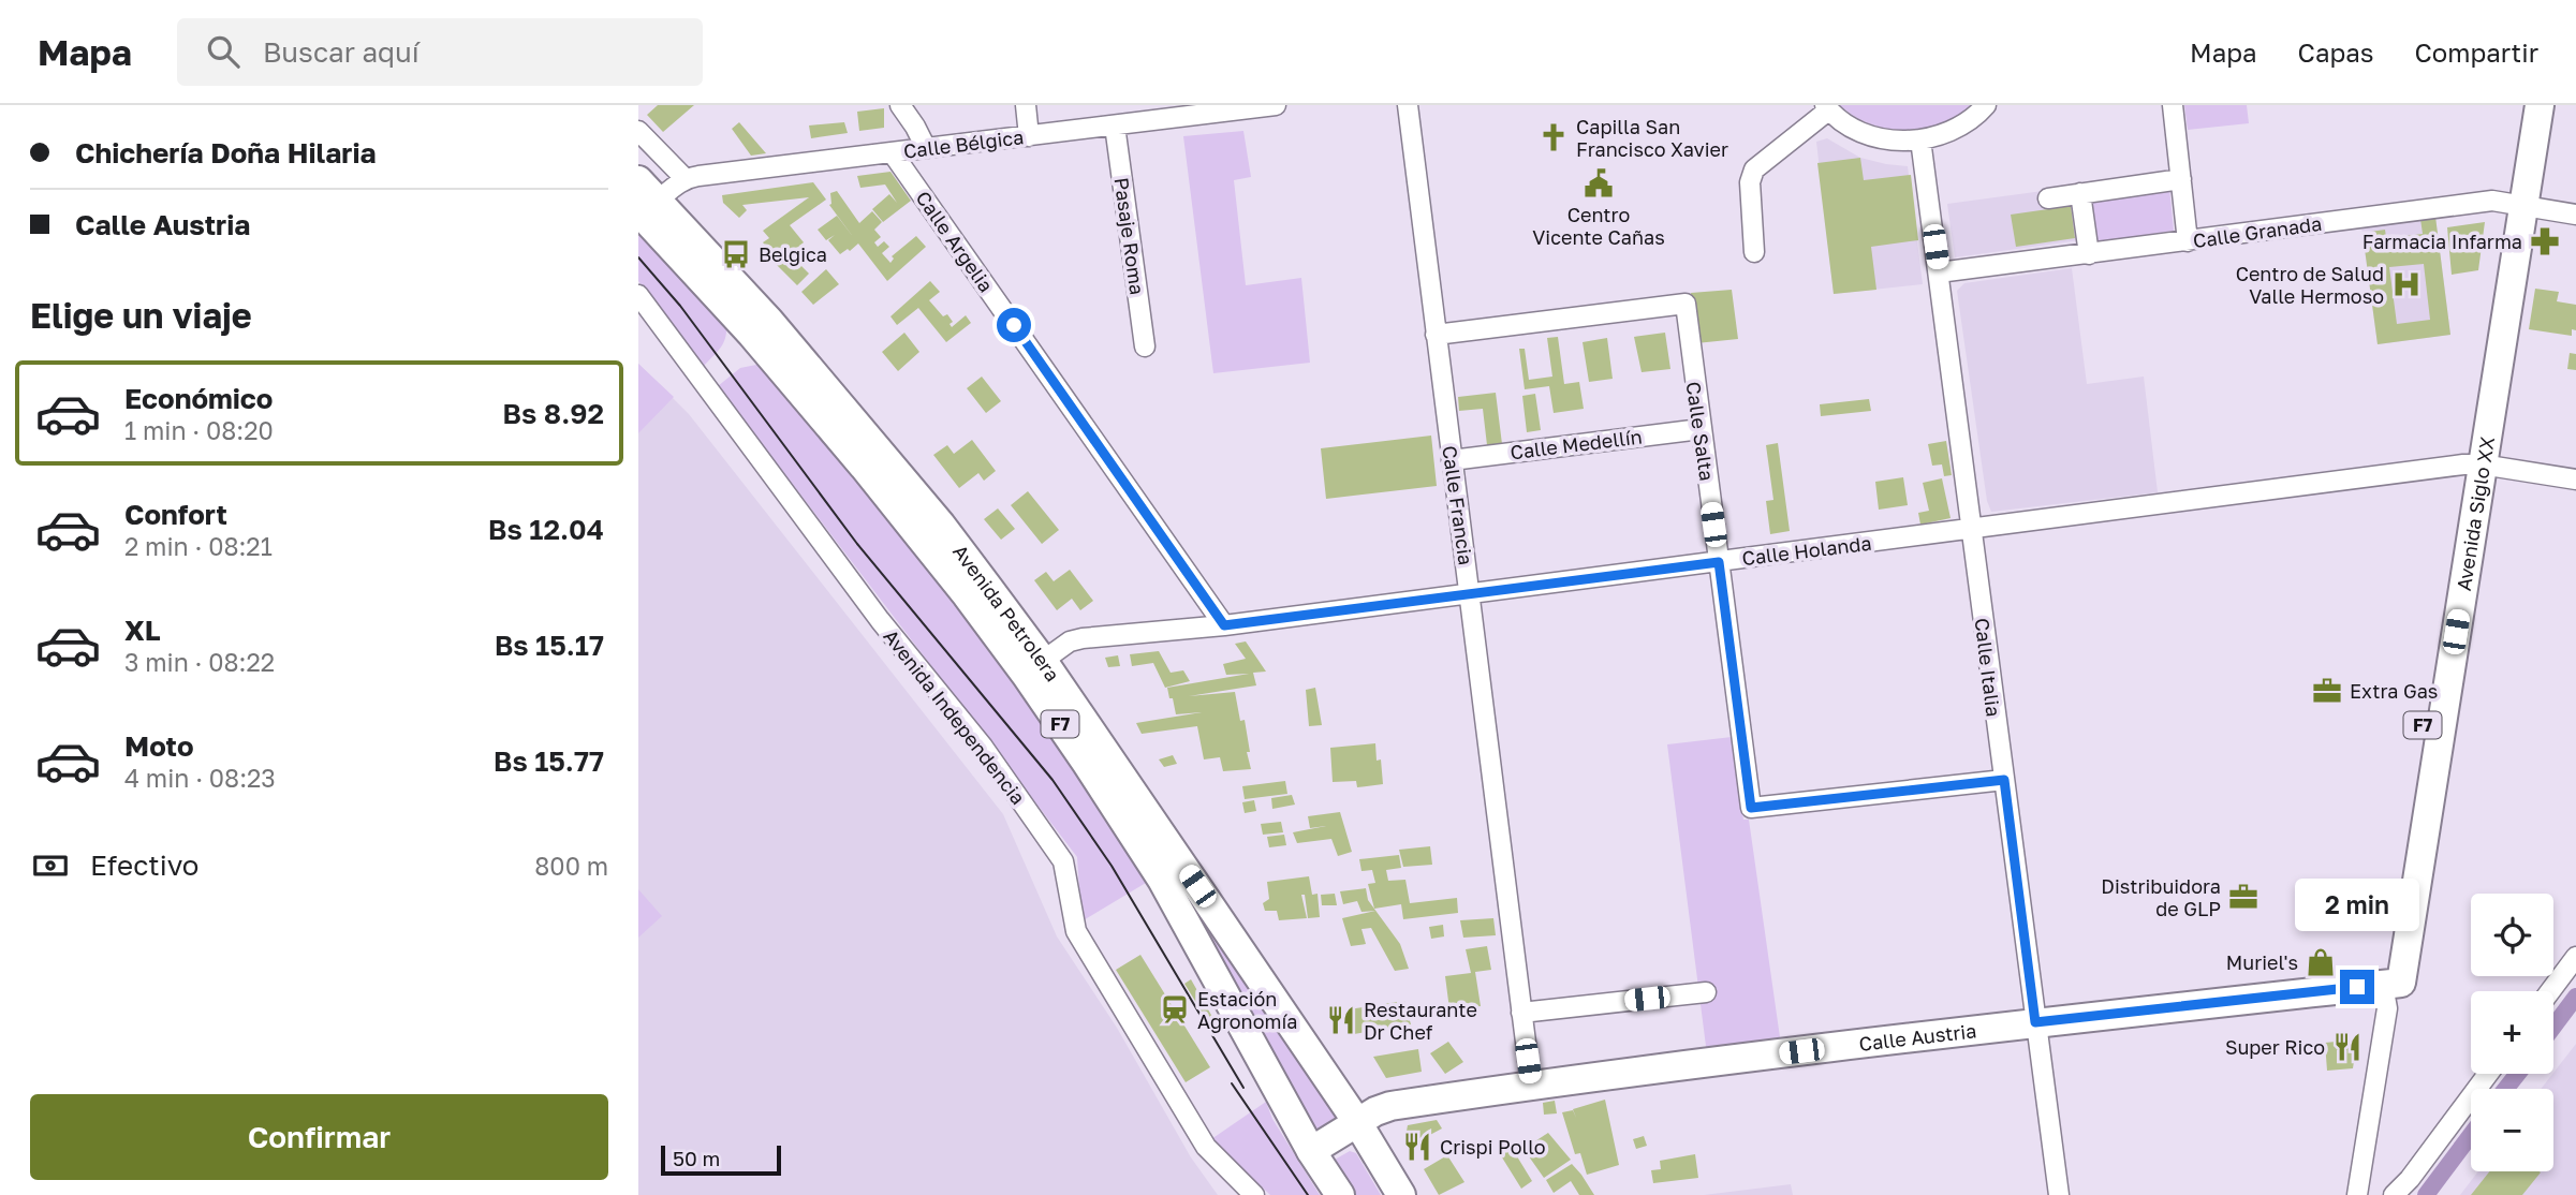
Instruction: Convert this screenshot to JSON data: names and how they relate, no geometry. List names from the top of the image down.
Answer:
{
  "streets": {
    "highway": [
      "Avenida Siglo XX",
      "Avenida Petrolera",
      "F7",
      "Calle Austria"
    ],
    "street": [
      "Calle Bélgica",
      "Calle Granada",
      "Pasaje Roma",
      "Calle Argelia",
      "Calle Salta",
      "Calle Medellín",
      "Calle Francia",
      "Calle Holanda",
      "Calle Italia",
      "Avenida Independencia"
    ]
  },
  "crossings": [
    ["Calle Bélgica", "Pasaje Roma"],
    ["Calle Bélgica", "Calle Argelia"],
    ["Calle Granada", "Avenida Siglo XX"],
    ["Calle Granada", "Calle Italia"],
    ["Calle Argelia", "Calle Holanda"],
    ["Calle Salta", "Calle Medellín"],
    ["Calle Salta", "Calle Francia"],
    ["Calle Salta", "Calle Holanda"],
    ["Calle Salta", "Calle Italia"],
    ["Calle Medellín", "Calle Francia"],
    ["Calle Francia", "Calle Holanda"],
    ["Calle Francia", "Calle Austria"],
    ["Avenida Siglo XX", "Calle Holanda"],
    ["Avenida Siglo XX", "Calle Austria"],
    ["Calle Holanda", "Avenida Petrolera"],
    ["Calle Holanda", "Calle Italia"],
    ["Avenida Petrolera", "Calle Austria"],
    ["Calle Italia", "Calle Austria"]
  ],
  "places": {
    "church": ["Capilla San Francisco Xavier"],
    "public building": ["Centro Vicente Cañas"],
    "pharmacy": ["Farmacia Infarma"],
    "bus stop": ["Belgica"],
    "hospital": ["Centro de Salud Valle Hermoso"],
    "office": ["Extra Gas", "Distribuidora de GLP"],
    "shop": ["Muriel's"],
    "station": ["Estación Agronomía"],
    "restaurant": ["Restaurante Dr Chef", "Super Rico", "Crispi Pollo"]
  },
  "scale_bar": "50 m",
  "page": {
    "header": "Mapa",
    "search": "Buscar aquí",
    "nav": ["Mapa", "Capas", "Compartir"],
    "banner": ["Chichería Doña Hilaria", "Calle Austria"],
    "heading": "Elige un viaje",
    "list": [
      {
        "name": "Económico",
        "note": "1 min · 08:20",
        "value": "Bs 8.92"
      },
      {
        "name": "Confort",
        "note": "2 min · 08:21",
        "value": "Bs 12.04"
      },
      {
        "name": "XL",
        "note": "3 min · 08:22",
        "value": "Bs 15.17"
      },
      {
        "name": "Moto",
        "note": "4 min · 08:23",
        "value": "Bs 15.77"
      }
    ],
    "pay": ["Efectivo", "800 m"],
    "bubble": "2 min",
    "map_buttons": ["+", "−"],
    "buttons": "Confirmar",
    "scale": "50 m"
  }
}
